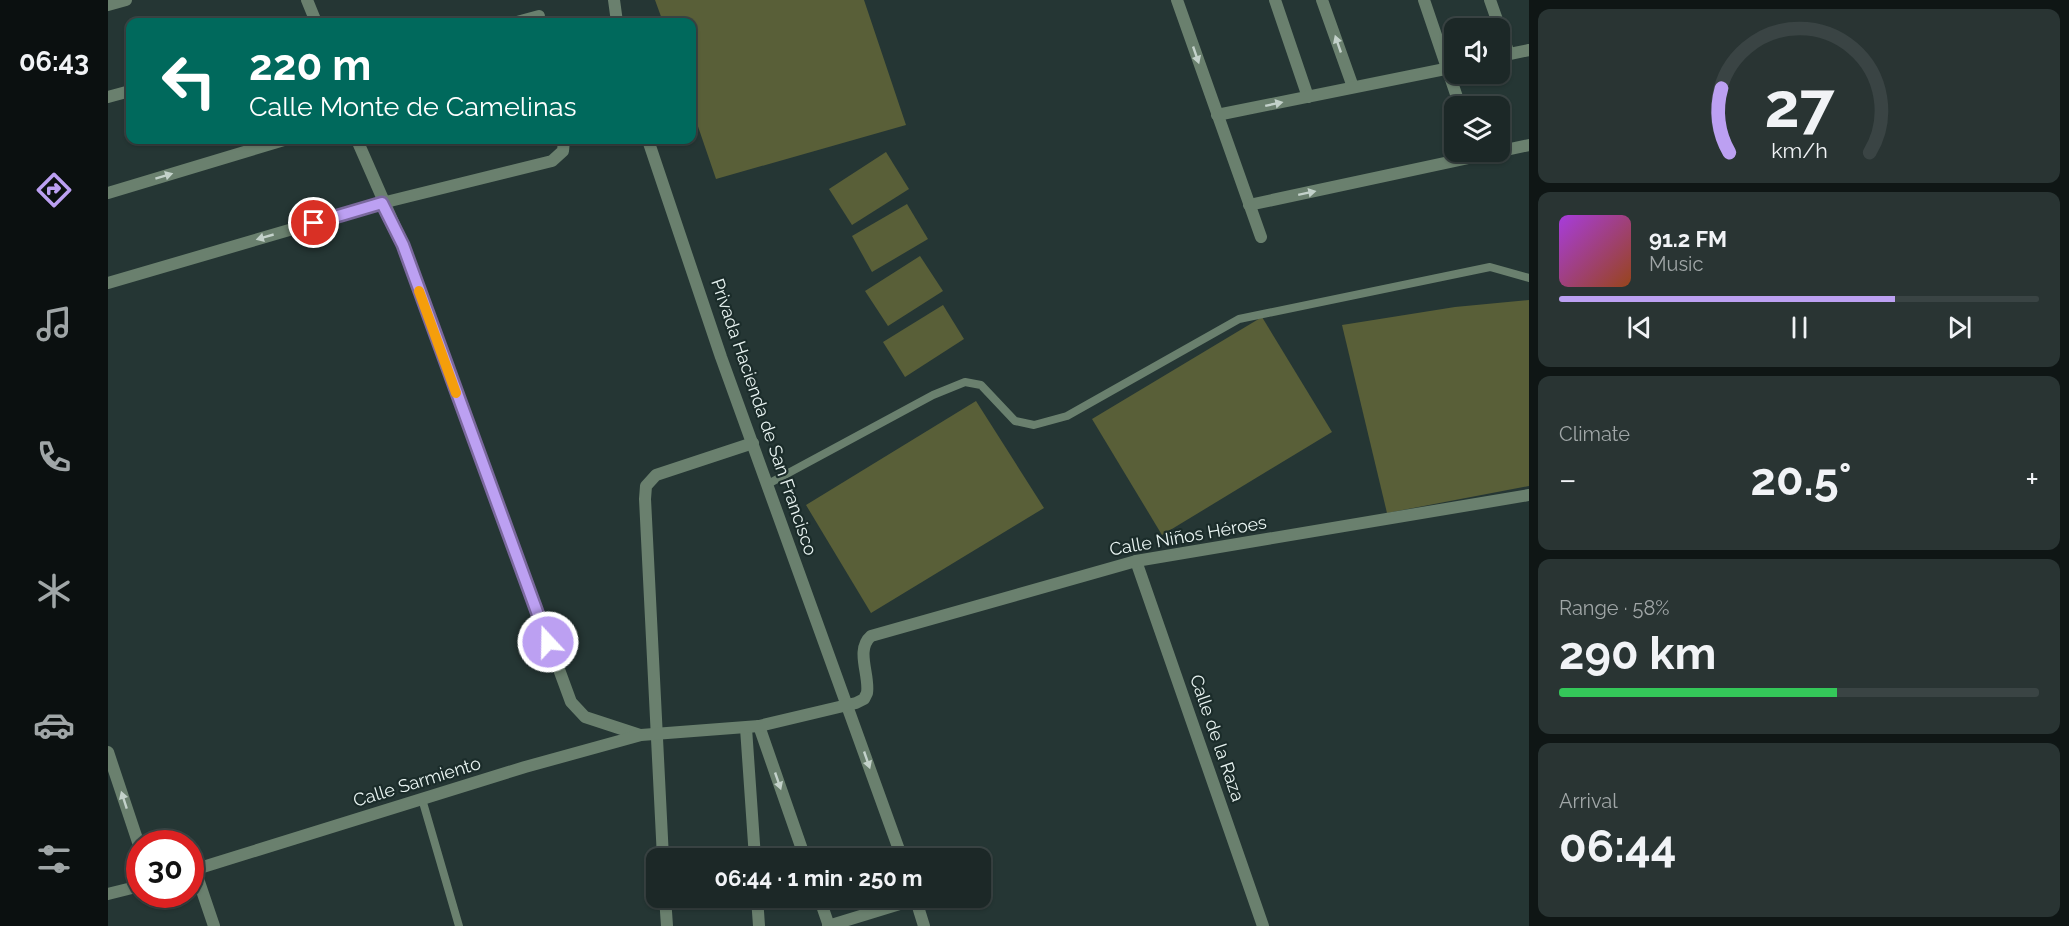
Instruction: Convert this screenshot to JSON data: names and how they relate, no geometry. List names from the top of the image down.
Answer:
{
  "streets": {
    "street": [
      "Privada Hacienda de San Francisco",
      "Calle Niños Héroes",
      "Calle de la Raza",
      "Calle Sarmiento"
    ]
  },
  "crossings": [
    ["Privada Hacienda de San Francisco", "Calle Niños Héroes"],
    ["Privada Hacienda de San Francisco", "Calle Sarmiento"],
    ["Calle Niños Héroes", "Calle de la Raza"],
    ["Calle Niños Héroes", "Calle Sarmiento"]
  ],
  "page": {
    "tabs": "06:43",
    "turn": ["220 m", "Calle Monte de Camelinas"],
    "song": ["91.2 FM", "Music"],
    "tile": [
      "Climate",
      ["Range · 58%", "290 km"],
      ["Arrival", "06:44"]
    ],
    "heat": ["−", "20.5°", "+"],
    "limit": "30",
    "trip": "06:44 · 1 min · 250 m",
    "gauge": ["27", "km/h"]
  }
}
